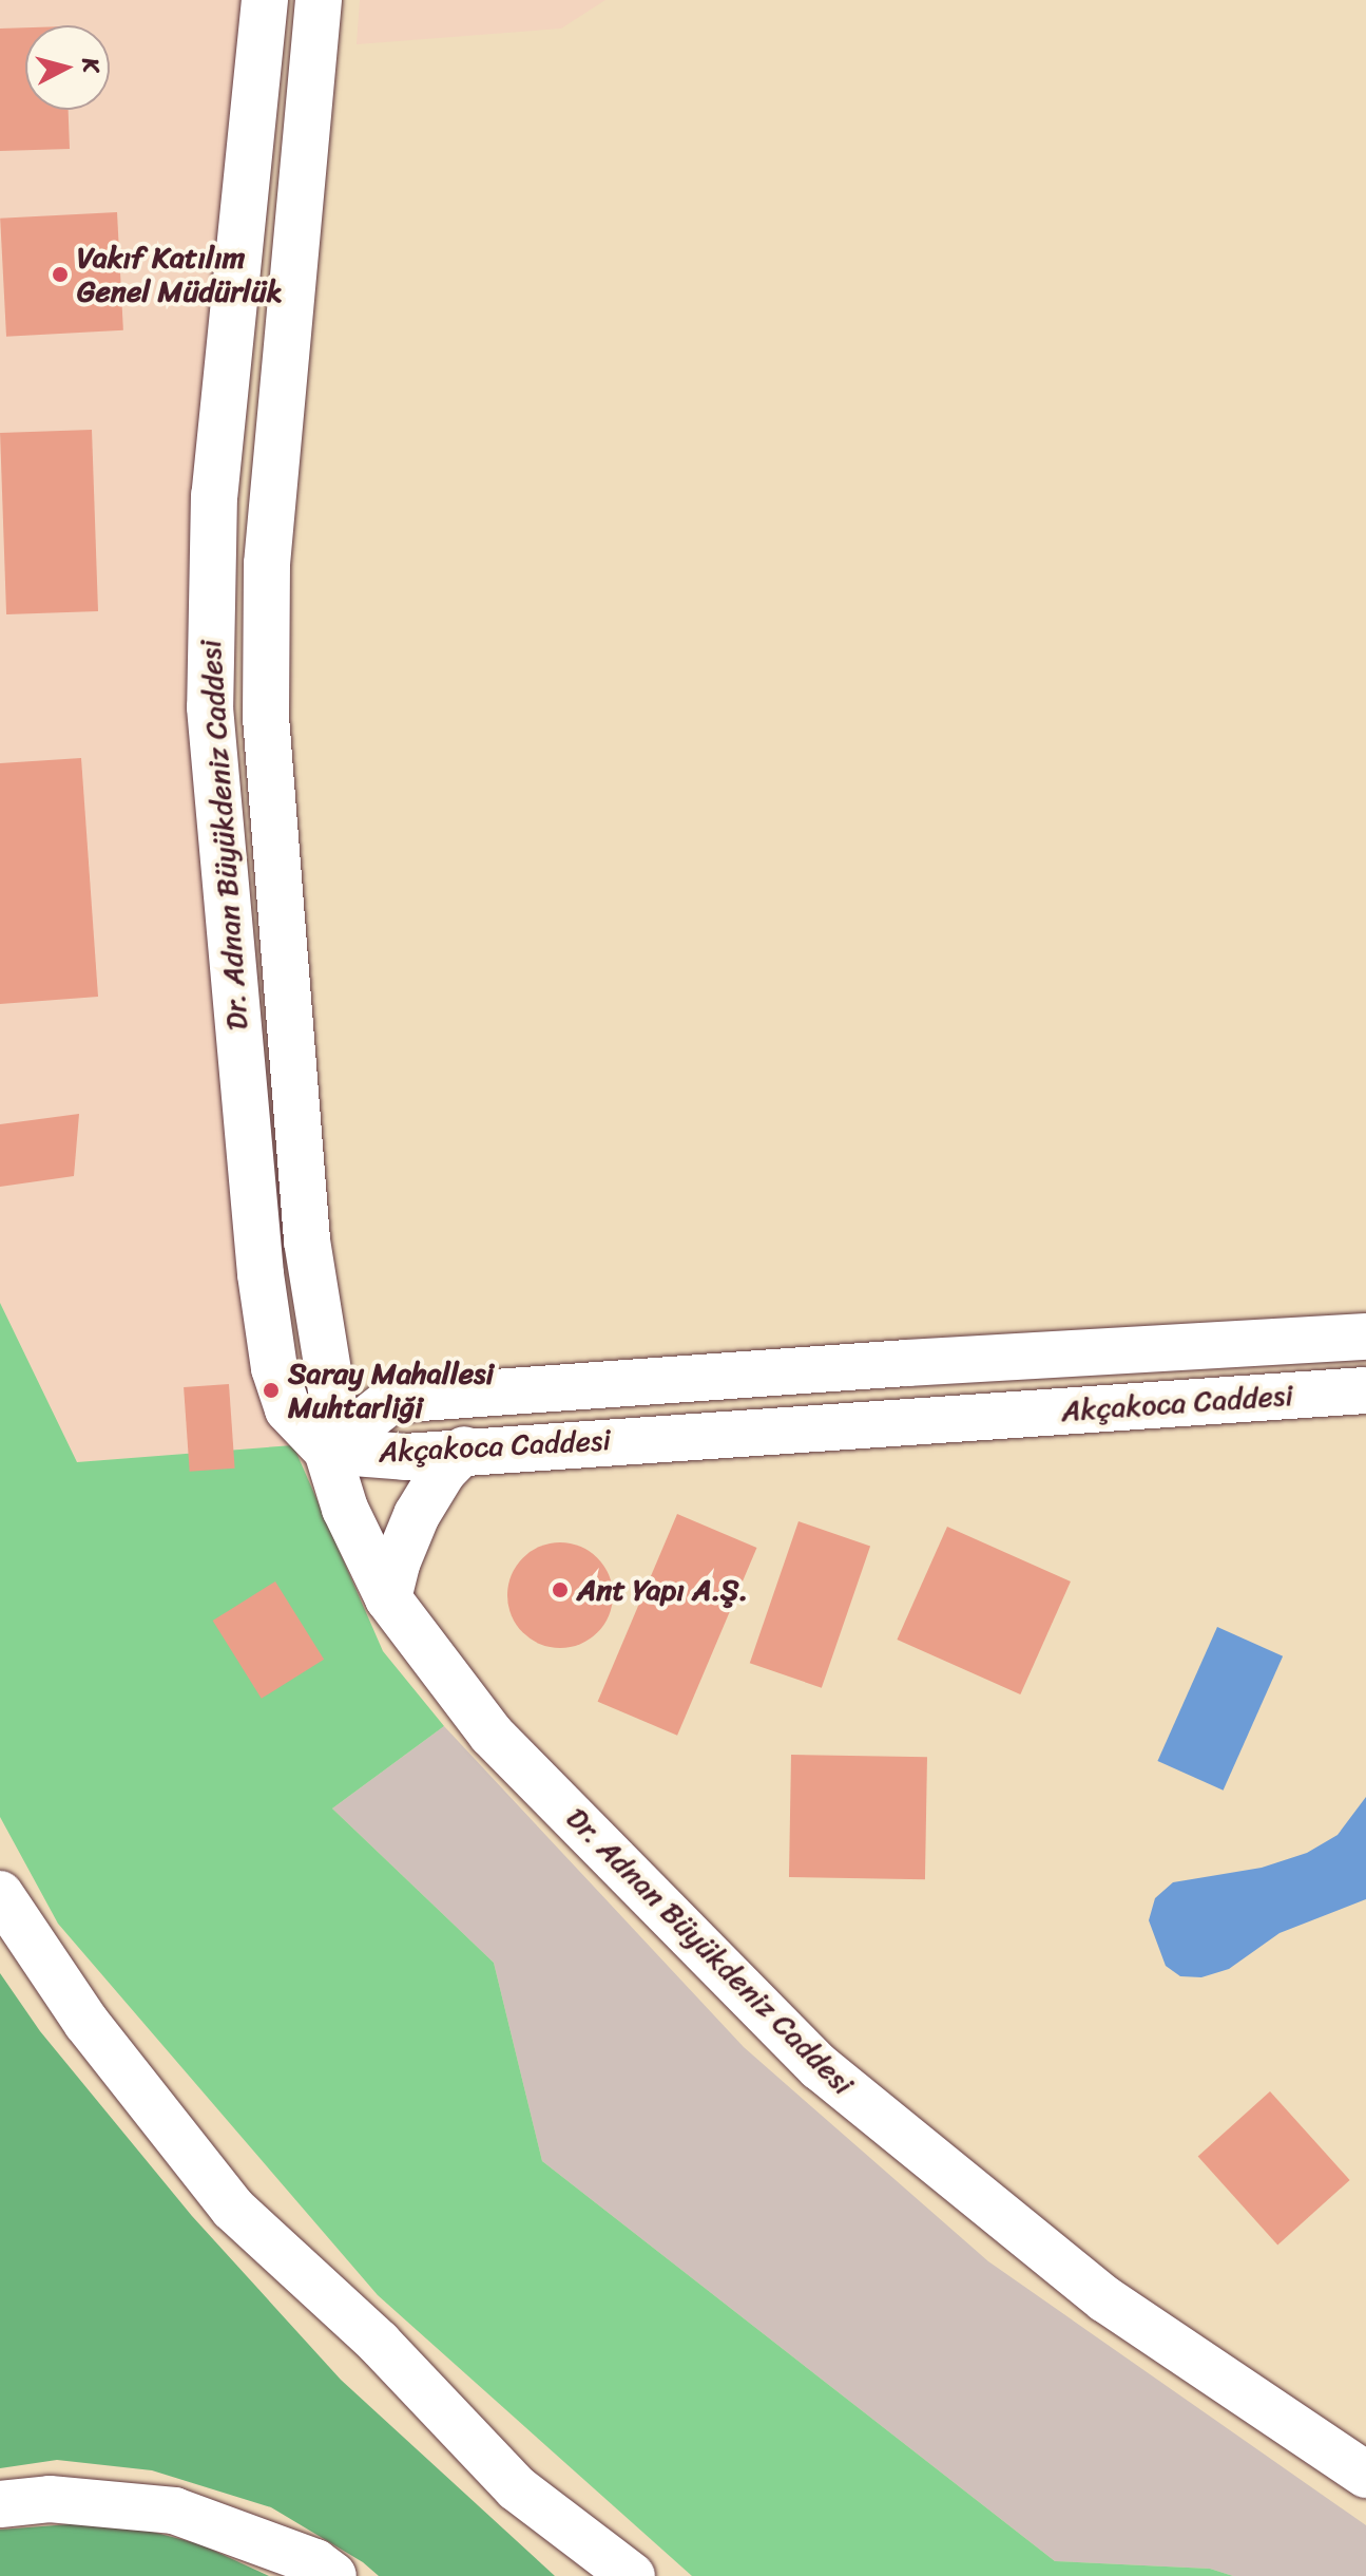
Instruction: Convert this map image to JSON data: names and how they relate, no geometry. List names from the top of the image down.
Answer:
{
  "streets": {
    "main road": ["Dr. Adnan Büyükdeniz Caddesi", "Akçakoca Caddesi"]
  },
  "crossings": [
    ["Dr. Adnan Büyükdeniz Caddesi", "Akçakoca Caddesi"]
  ],
  "places": ["Vakıf Katılım Genel Müdürlük", "Saray Mahallesi Muhtarliği", "Ant Yapı A.Ş."],
  "north": "right"
}
